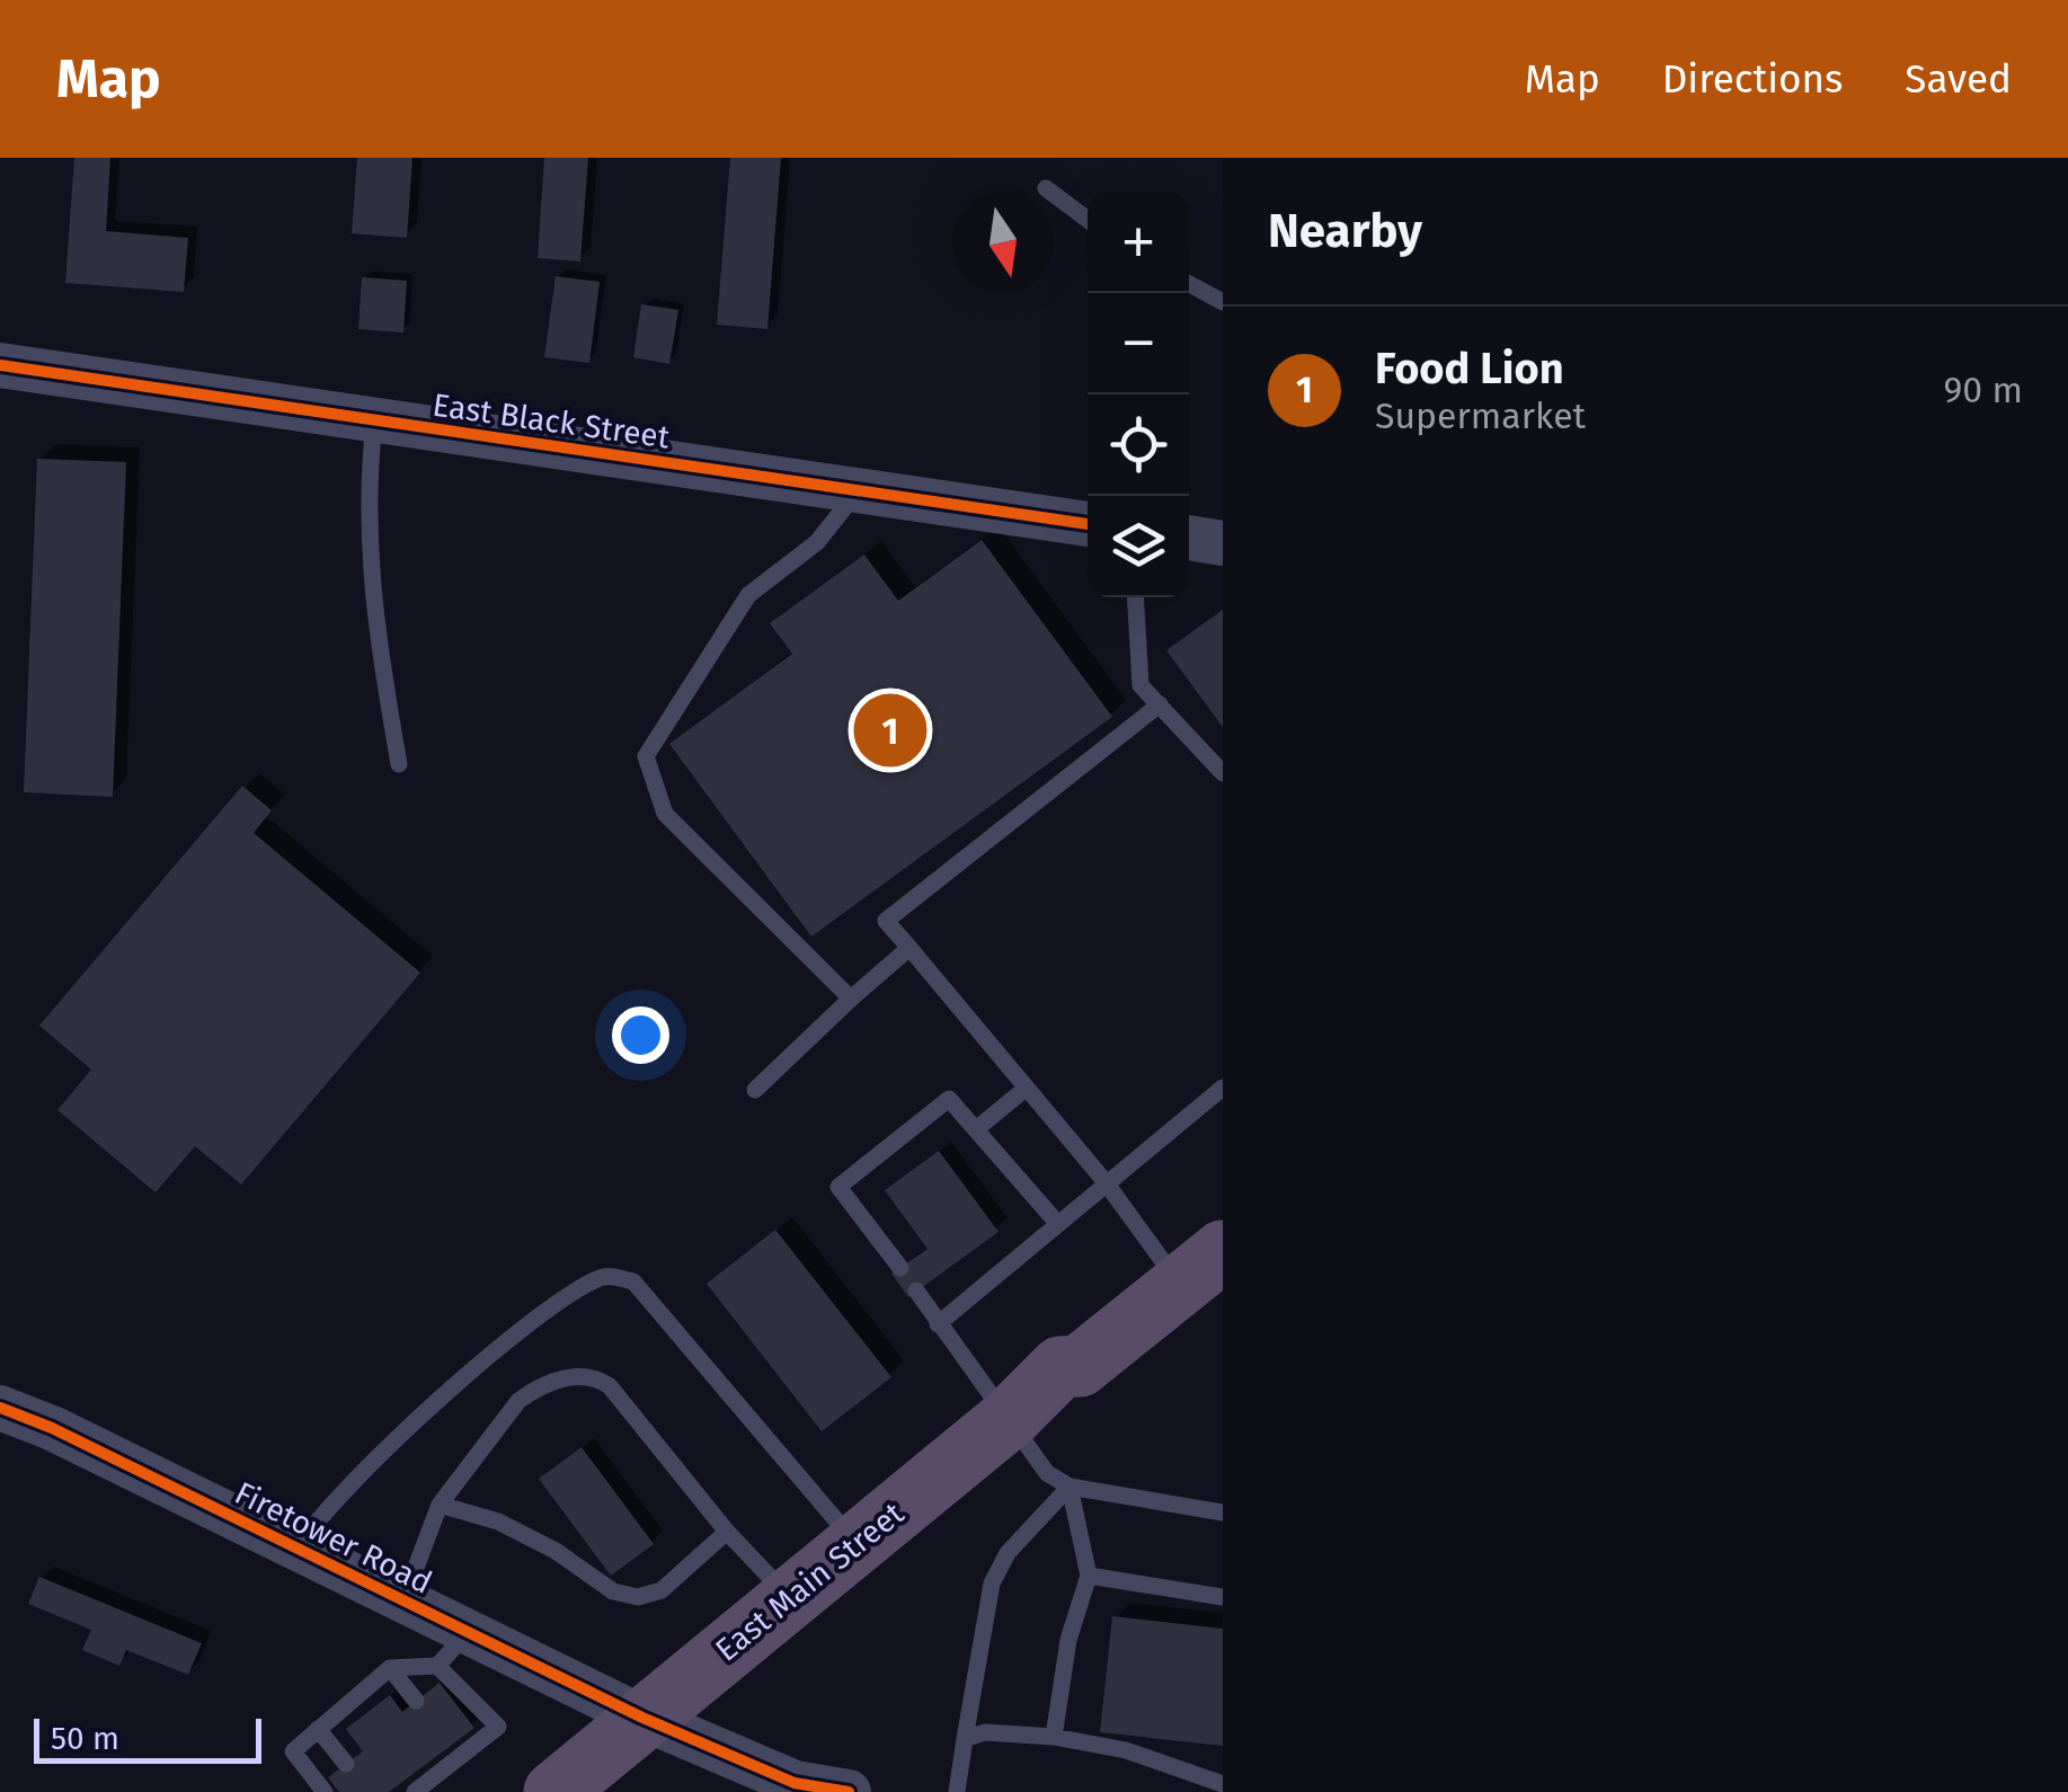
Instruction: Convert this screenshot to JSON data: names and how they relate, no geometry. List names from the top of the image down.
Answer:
{
  "streets": {
    "highway": ["East Main Street"],
    "street": ["East Black Street", "Firetower Road"]
  },
  "crossings": [
    ["Firetower Road", "East Main Street"]
  ],
  "scale_bar": "50 m",
  "north": "bottom",
  "page": {
    "header": "Map",
    "nav": ["Map", "Directions", "Saved"],
    "heading": "Nearby",
    "map_buttons": ["+", "−"],
    "list": [
      {
        "mark": "1",
        "name": "Food Lion",
        "note": "Supermarket",
        "value": "90 m"
      }
    ],
    "pins": "1",
    "scale": "50 m"
  }
}
